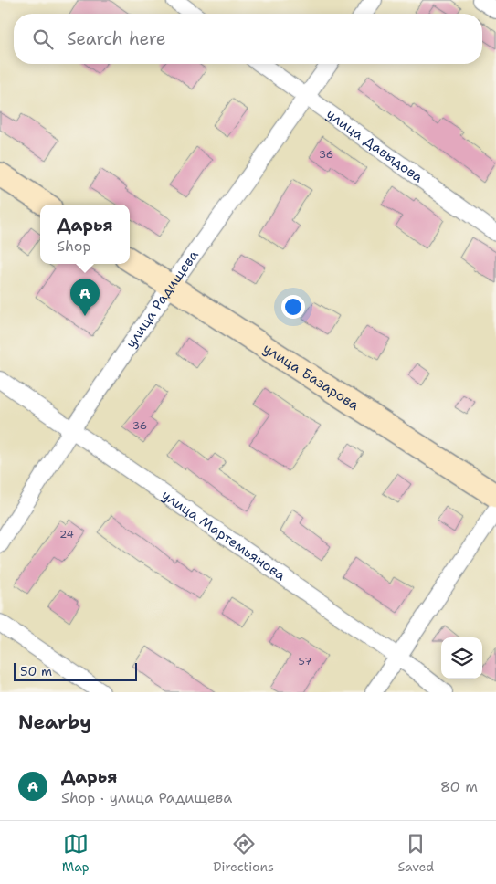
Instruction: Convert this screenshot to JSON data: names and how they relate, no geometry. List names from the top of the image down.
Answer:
{
  "streets": {
    "main road": ["улица Базарова"],
    "street": ["улица Давыдова", "улица Радищева", "улица Мартемьянова"]
  },
  "crossings": [
    ["улица Давыдова", "улица Радищева"],
    ["улица Радищева", "улица Базарова"],
    ["улица Радищева", "улица Мартемьянова"]
  ],
  "house_numbers": [
    "36",
    "36",
    "24",
    "57"
  ],
  "scale_bar": "50 m",
  "page": {
    "search": "Search here",
    "popup": ["Дарья", "Shop"],
    "pins": "A",
    "scale": "50 m",
    "heading": "Nearby",
    "list": [
      {
        "mark": "A",
        "name": "Дарья",
        "note": "Shop · улица Радищева",
        "value": "80 m"
      }
    ],
    "nav": ["Map", "Directions", "Saved"]
  }
}
